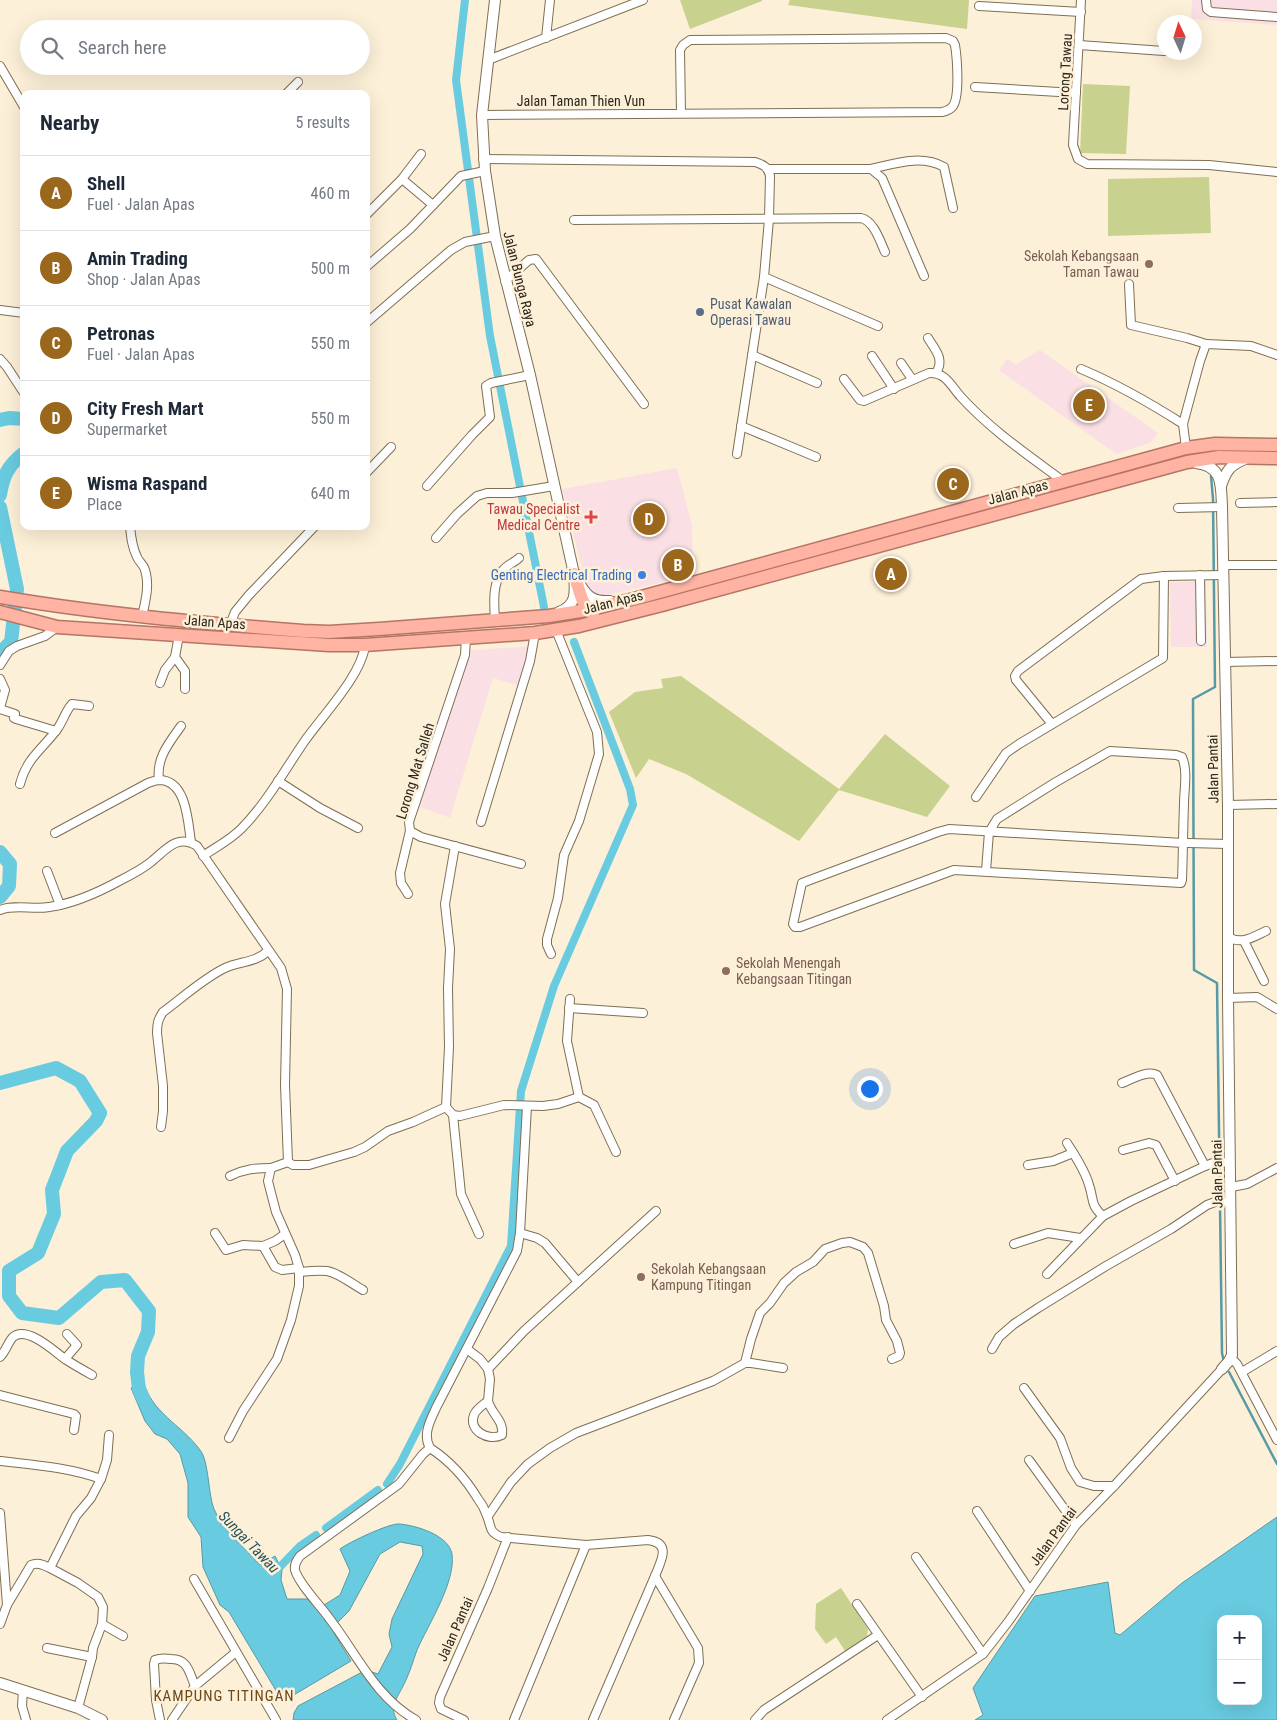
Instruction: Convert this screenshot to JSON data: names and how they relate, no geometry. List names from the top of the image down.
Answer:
{
  "streets": {
    "highway": ["Jalan Apas"],
    "street": [
      "Lorong Tawau",
      "Jalan Taman Thien Vun",
      "Jalan Bunga Raya",
      "Jalan Pantai",
      "Lorong Mat Salleh"
    ]
  },
  "crossings": [
    ["Jalan Taman Thien Vun", "Jalan Bunga Raya"],
    ["Jalan Apas", "Lorong Mat Salleh"]
  ],
  "districts": ["KAMPUNG TITINGAN"],
  "water": ["Sungai Tawau"],
  "places": {
    "other": [
      "Sekolah Kebangsaan Taman Tawau",
      "Pusat Kawalan Operasi Tawau",
      "Genting Electrical Trading",
      "Sekolah Menengah Kebangsaan Titingan",
      "Sekolah Kebangsaan Kampung Titingan"
    ],
    "health": ["Tawau Specialist Medical Centre"]
  },
  "north": "top",
  "page": {
    "search": "Search here",
    "heading": ["Nearby", "5 results"],
    "list": [
      {
        "mark": "A",
        "name": "Shell",
        "note": "Fuel · Jalan Apas",
        "value": "460 m"
      },
      {
        "mark": "B",
        "name": "Amin Trading",
        "note": "Shop · Jalan Apas",
        "value": "500 m"
      },
      {
        "mark": "C",
        "name": "Petronas",
        "note": "Fuel · Jalan Apas",
        "value": "550 m"
      },
      {
        "mark": "D",
        "name": "City Fresh Mart",
        "note": "Supermarket",
        "value": "550 m"
      },
      {
        "mark": "E",
        "name": "Wisma Raspand",
        "note": "Place",
        "value": "640 m"
      }
    ],
    "pins": [
      "E",
      "C",
      "D",
      "B",
      "A"
    ],
    "map_buttons": ["+", "−"]
  }
}
